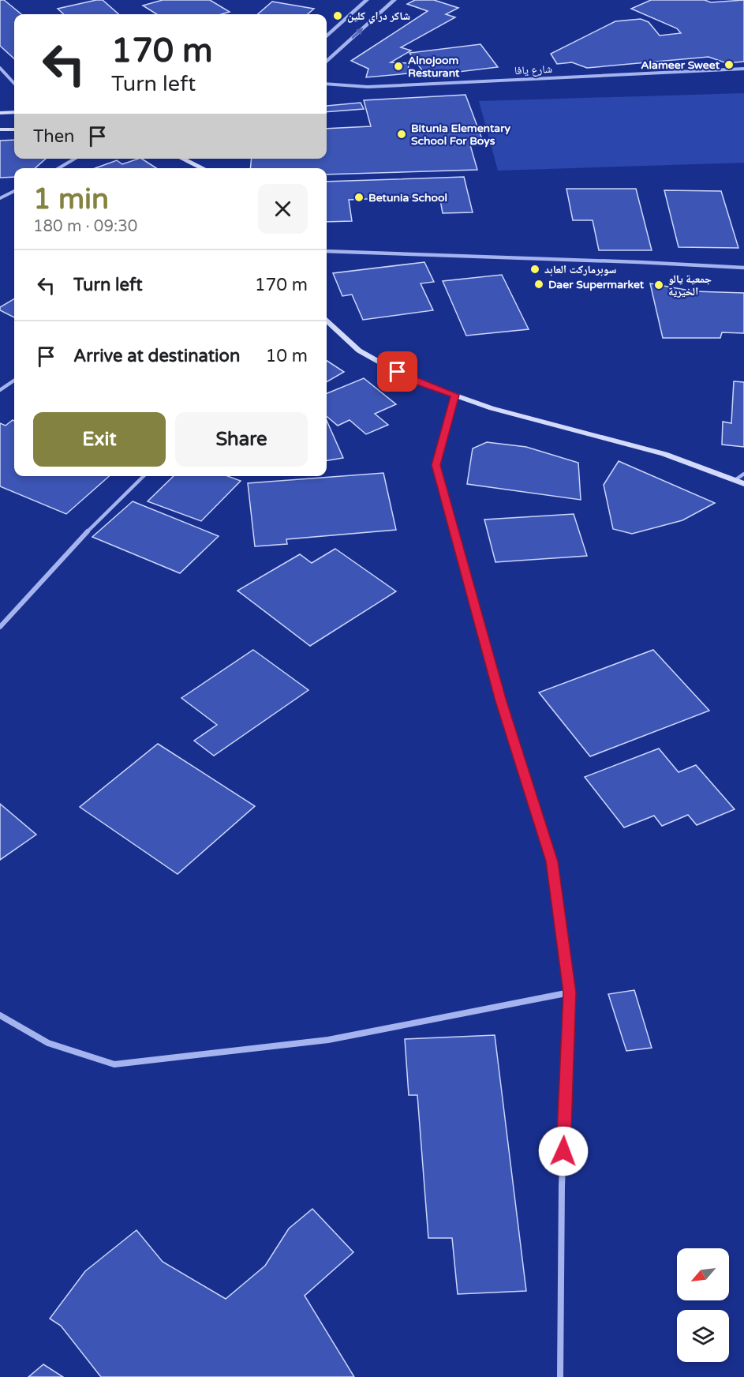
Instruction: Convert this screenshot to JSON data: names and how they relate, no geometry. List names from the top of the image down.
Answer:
{
  "streets": {
    "street": ["شارع يافا"]
  },
  "places": [
    "شاكر دراي كلين",
    "Alameer Sweet",
    "Alnojoom Resturant",
    "Bitunia Elementary School For Boys",
    "Betunia School",
    "سوبرماركت العابد",
    "Daer Supermarket",
    "جمعية يالو الخيرية"
  ],
  "north": "bottom left",
  "page": {
    "turn": ["170 m", "Turn left"],
    "then": "Then",
    "heading": ["1 min", "180 m · 09:30"],
    "list": [
      {
        "name": "Turn left",
        "value": "170 m"
      },
      {
        "name": "Arrive at destination",
        "value": "10 m"
      }
    ],
    "buttons": ["Exit", "Share"]
  }
}
